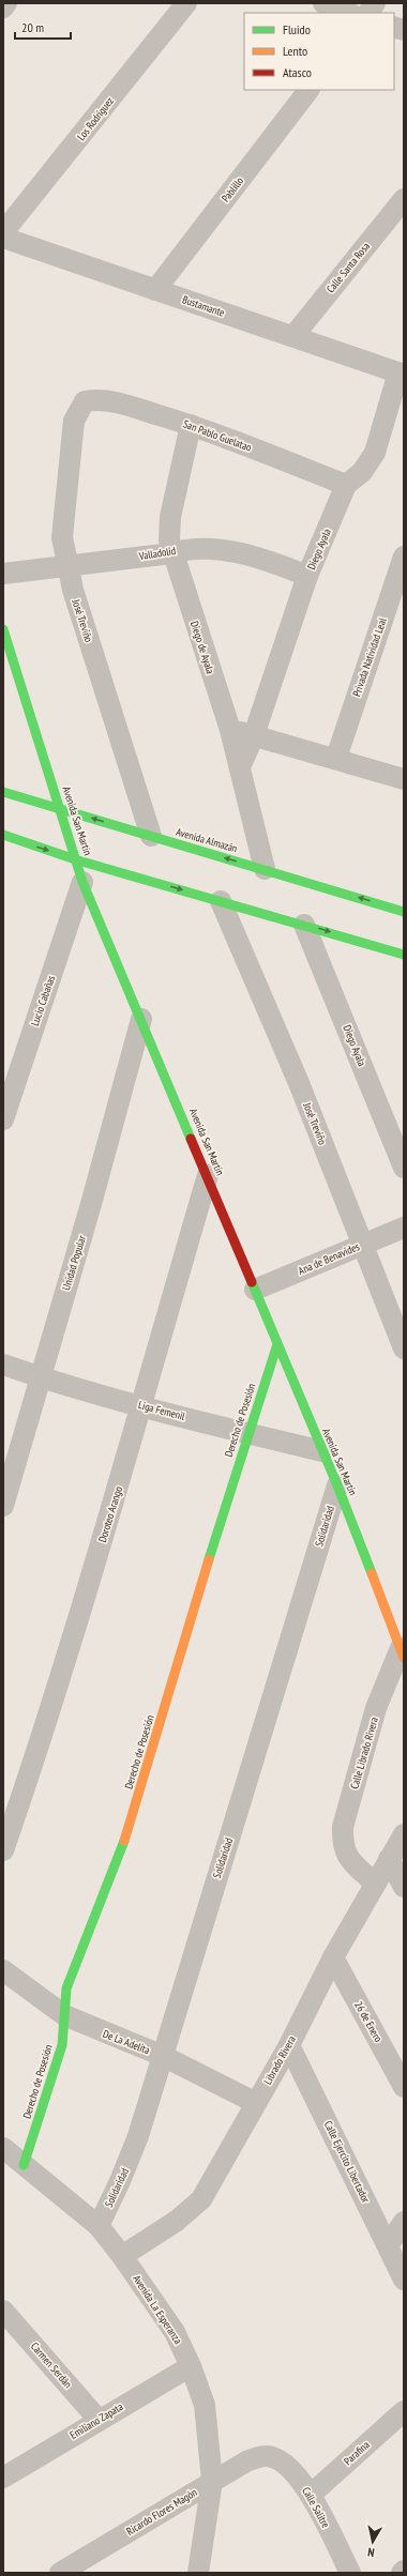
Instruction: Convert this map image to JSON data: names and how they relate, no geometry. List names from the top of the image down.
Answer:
{
  "streets": {
    "street": [
      "Los Rodríguez",
      "Pablillo",
      "Calle Santa Rosa",
      "Bustamante",
      "San Pablo Guelatao",
      "Diego Ayala",
      "Valladolid",
      "José Treviño",
      "Diego de Ayala",
      "Privada Natividad Leal",
      "Avenida San Martín",
      "Avenida Almazán",
      "Lucio Cabañas",
      "Ana de Benavides",
      "Unidad Popular",
      "Liga Femenil",
      "Derecho de Posesión",
      "Doroteo Arango",
      "Solidaridad",
      "Calle Librado Rivera",
      "26 de Enero",
      "De La Adelita",
      "Librado Rivera",
      "Calle Ejercito Libertador",
      "Avenida La Esperanza",
      "Carmen Serdán",
      "Emiliano Zapata",
      "Parafina",
      "Calle Salitre",
      "Ricardo Flores Magón"
    ]
  },
  "crossings": [
    ["Pablillo", "Bustamante"],
    ["Calle Santa Rosa", "Bustamante"],
    ["Bustamante", "Diego Ayala"],
    ["San Pablo Guelatao", "Diego Ayala"],
    ["San Pablo Guelatao", "José Treviño"],
    ["San Pablo Guelatao", "Diego de Ayala"],
    ["Diego Ayala", "Valladolid"],
    ["Diego Ayala", "Diego de Ayala"],
    ["Valladolid", "José Treviño"],
    ["Valladolid", "Diego de Ayala"],
    ["José Treviño", "Avenida Almazán"],
    ["José Treviño", "Ana de Benavides"],
    ["Diego de Ayala", "Avenida Almazán"],
    ["Avenida San Martín", "Avenida Almazán"],
    ["Avenida San Martín", "Lucio Cabañas"],
    ["Avenida San Martín", "Ana de Benavides"],
    ["Avenida San Martín", "Unidad Popular"],
    ["Avenida San Martín", "Liga Femenil"],
    ["Avenida San Martín", "Derecho de Posesión"],
    ["Avenida San Martín", "Doroteo Arango"],
    ["Avenida San Martín", "Solidaridad"],
    ["Avenida San Martín", "Calle Librado Rivera"],
    ["Unidad Popular", "Liga Femenil"],
    ["Liga Femenil", "Derecho de Posesión"],
    ["Liga Femenil", "Doroteo Arango"],
    ["Derecho de Posesión", "De La Adelita"],
    ["Derecho de Posesión", "Avenida La Esperanza"],
    ["Solidaridad", "De La Adelita"],
    ["Solidaridad", "Avenida La Esperanza"],
    ["Calle Librado Rivera", "Librado Rivera"],
    ["26 de Enero", "Librado Rivera"],
    ["De La Adelita", "Librado Rivera"],
    ["Librado Rivera", "Calle Ejercito Libertador"],
    ["Librado Rivera", "Avenida La Esperanza"],
    ["Avenida La Esperanza", "Emiliano Zapata"],
    ["Avenida La Esperanza", "Ricardo Flores Magón"],
    ["Carmen Serdán", "Emiliano Zapata"],
    ["Parafina", "Calle Salitre"],
    ["Calle Salitre", "Ricardo Flores Magón"]
  ],
  "legend": ["Fluido", "Lento", "Atasco"],
  "scale_bar": "20 m",
  "north": "bottom"
}
